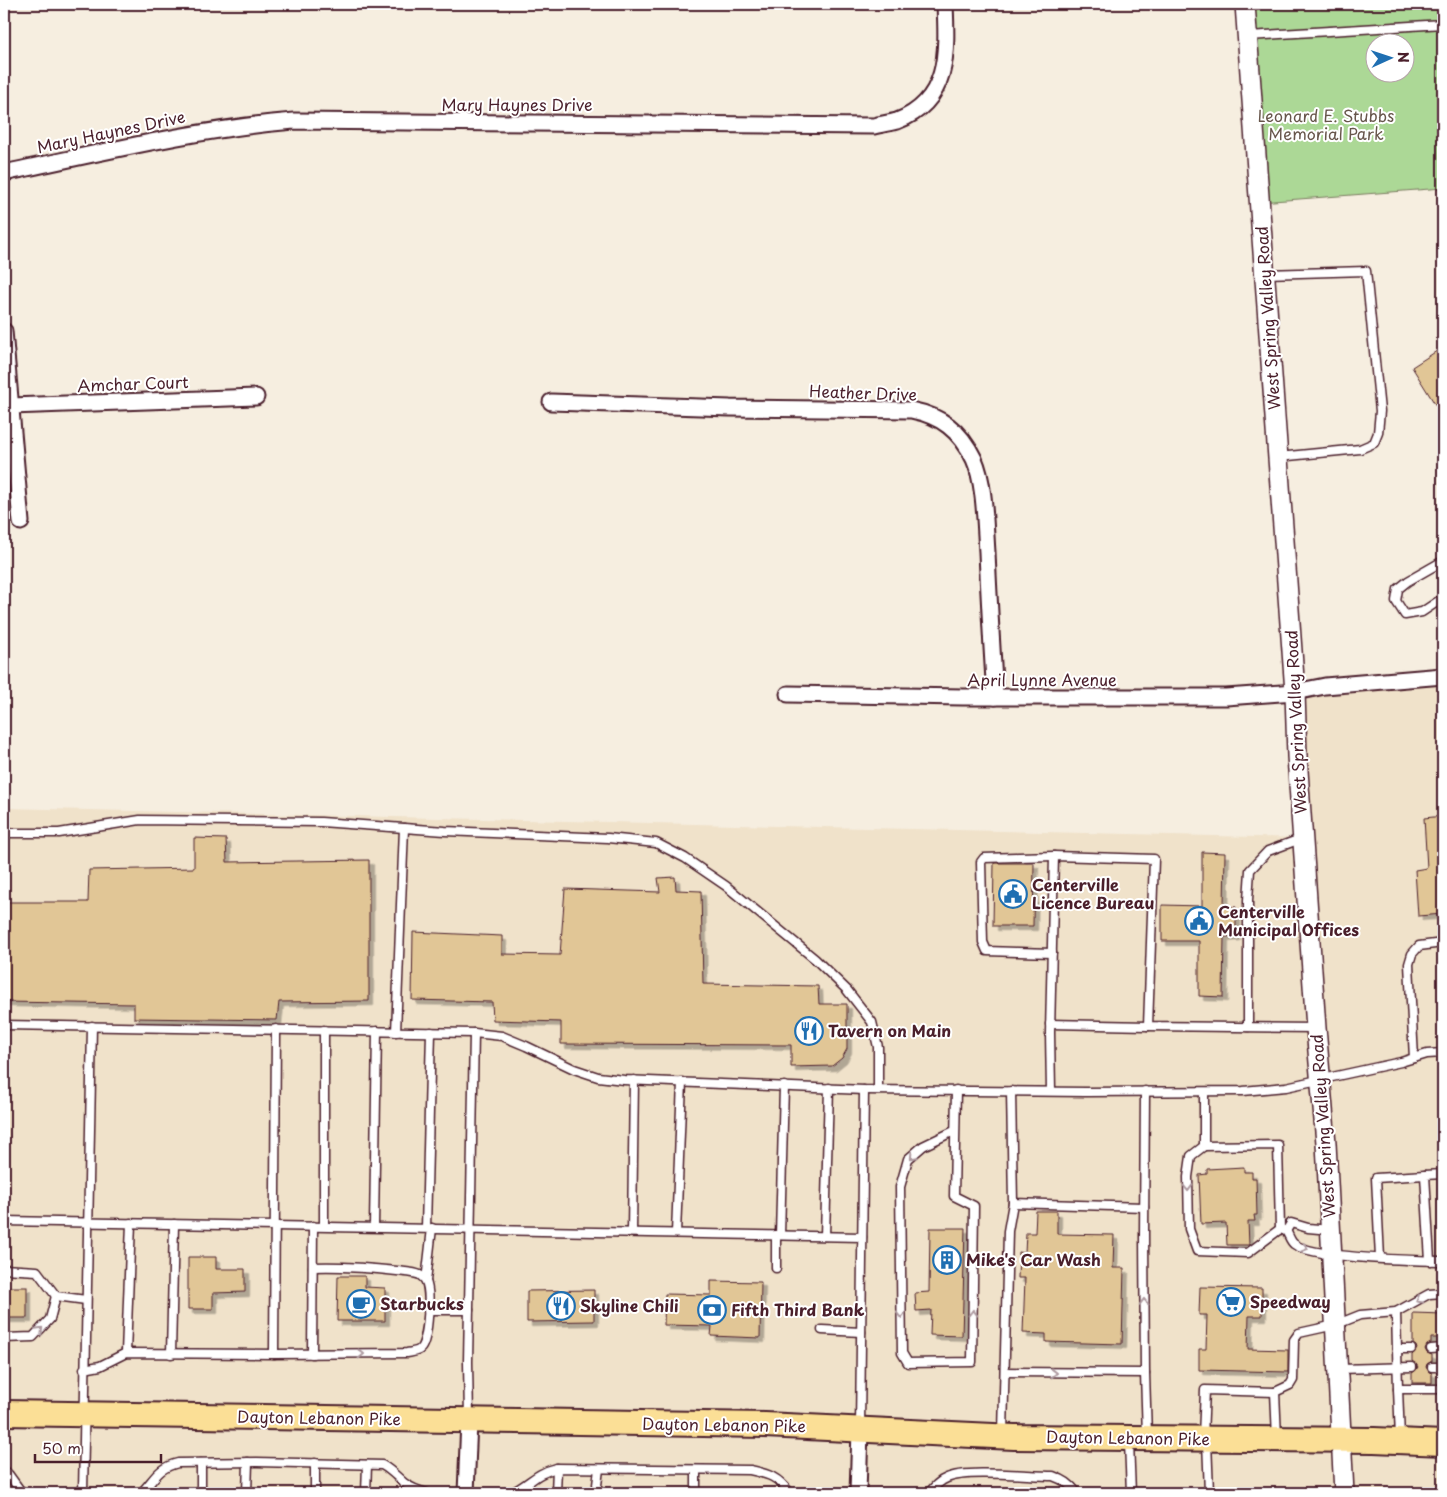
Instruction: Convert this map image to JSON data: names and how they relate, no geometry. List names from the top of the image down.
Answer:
{
  "streets": {
    "main road": ["Dayton Lebanon Pike"],
    "street": [
      "Mary Haynes Drive",
      "West Spring Valley Road",
      "Amchar Court",
      "Heather Drive",
      "April Lynne Avenue"
    ]
  },
  "crossings": [
    ["West Spring Valley Road", "April Lynne Avenue"],
    ["West Spring Valley Road", "Dayton Lebanon Pike"],
    ["Heather Drive", "April Lynne Avenue"]
  ],
  "parks": ["Leonard E. Stubbs Memorial Park"],
  "places": {
    "public building": ["Centerville Licence Bureau", "Centerville Municipal Offices"],
    "restaurant": ["Tavern on Main", "Skyline Chili"],
    "building": ["Mike's Car Wash"],
    "supermarket": ["Speedway"],
    "cafe": ["Starbucks"],
    "bank": ["Fifth Third Bank"]
  },
  "scale_bar": "50 m",
  "north": "right"
}
